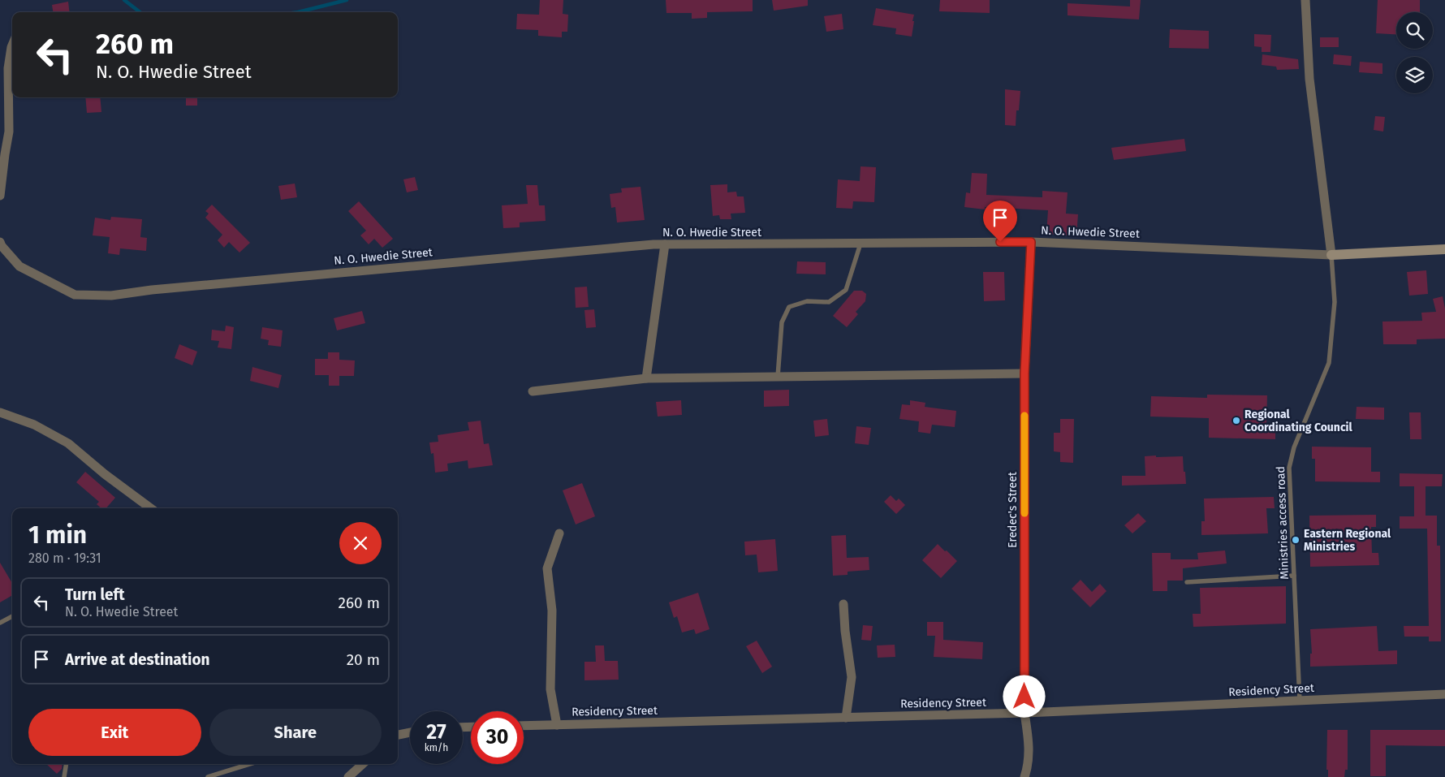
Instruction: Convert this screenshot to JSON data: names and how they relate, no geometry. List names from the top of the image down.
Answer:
{
  "streets": {
    "street": ["N. O. Hwedie Street", "Eredec's Street", "Residency Street"],
    "lane": ["Ministries access road"]
  },
  "crossings": [
    ["N. O. Hwedie Street", "Eredec's Street"],
    ["N. O. Hwedie Street", "Ministries access road"],
    ["Eredec's Street", "Residency Street"],
    ["Ministries access road", "Residency Street"]
  ],
  "places": ["Regional Coordinating Council", "Eastern Regional Ministries"],
  "page": {
    "turn": ["260 m", "N. O. Hwedie Street"],
    "heading": ["1 min", "280 m · 19:31"],
    "list": [
      {
        "name": "Turn left",
        "note": "N. O. Hwedie Street",
        "value": "260 m"
      },
      {
        "name": "Arrive at destination",
        "value": "20 m"
      }
    ],
    "buttons": ["Exit", "Share"],
    "speed": "27 km/h",
    "limit": "30"
  }
}
